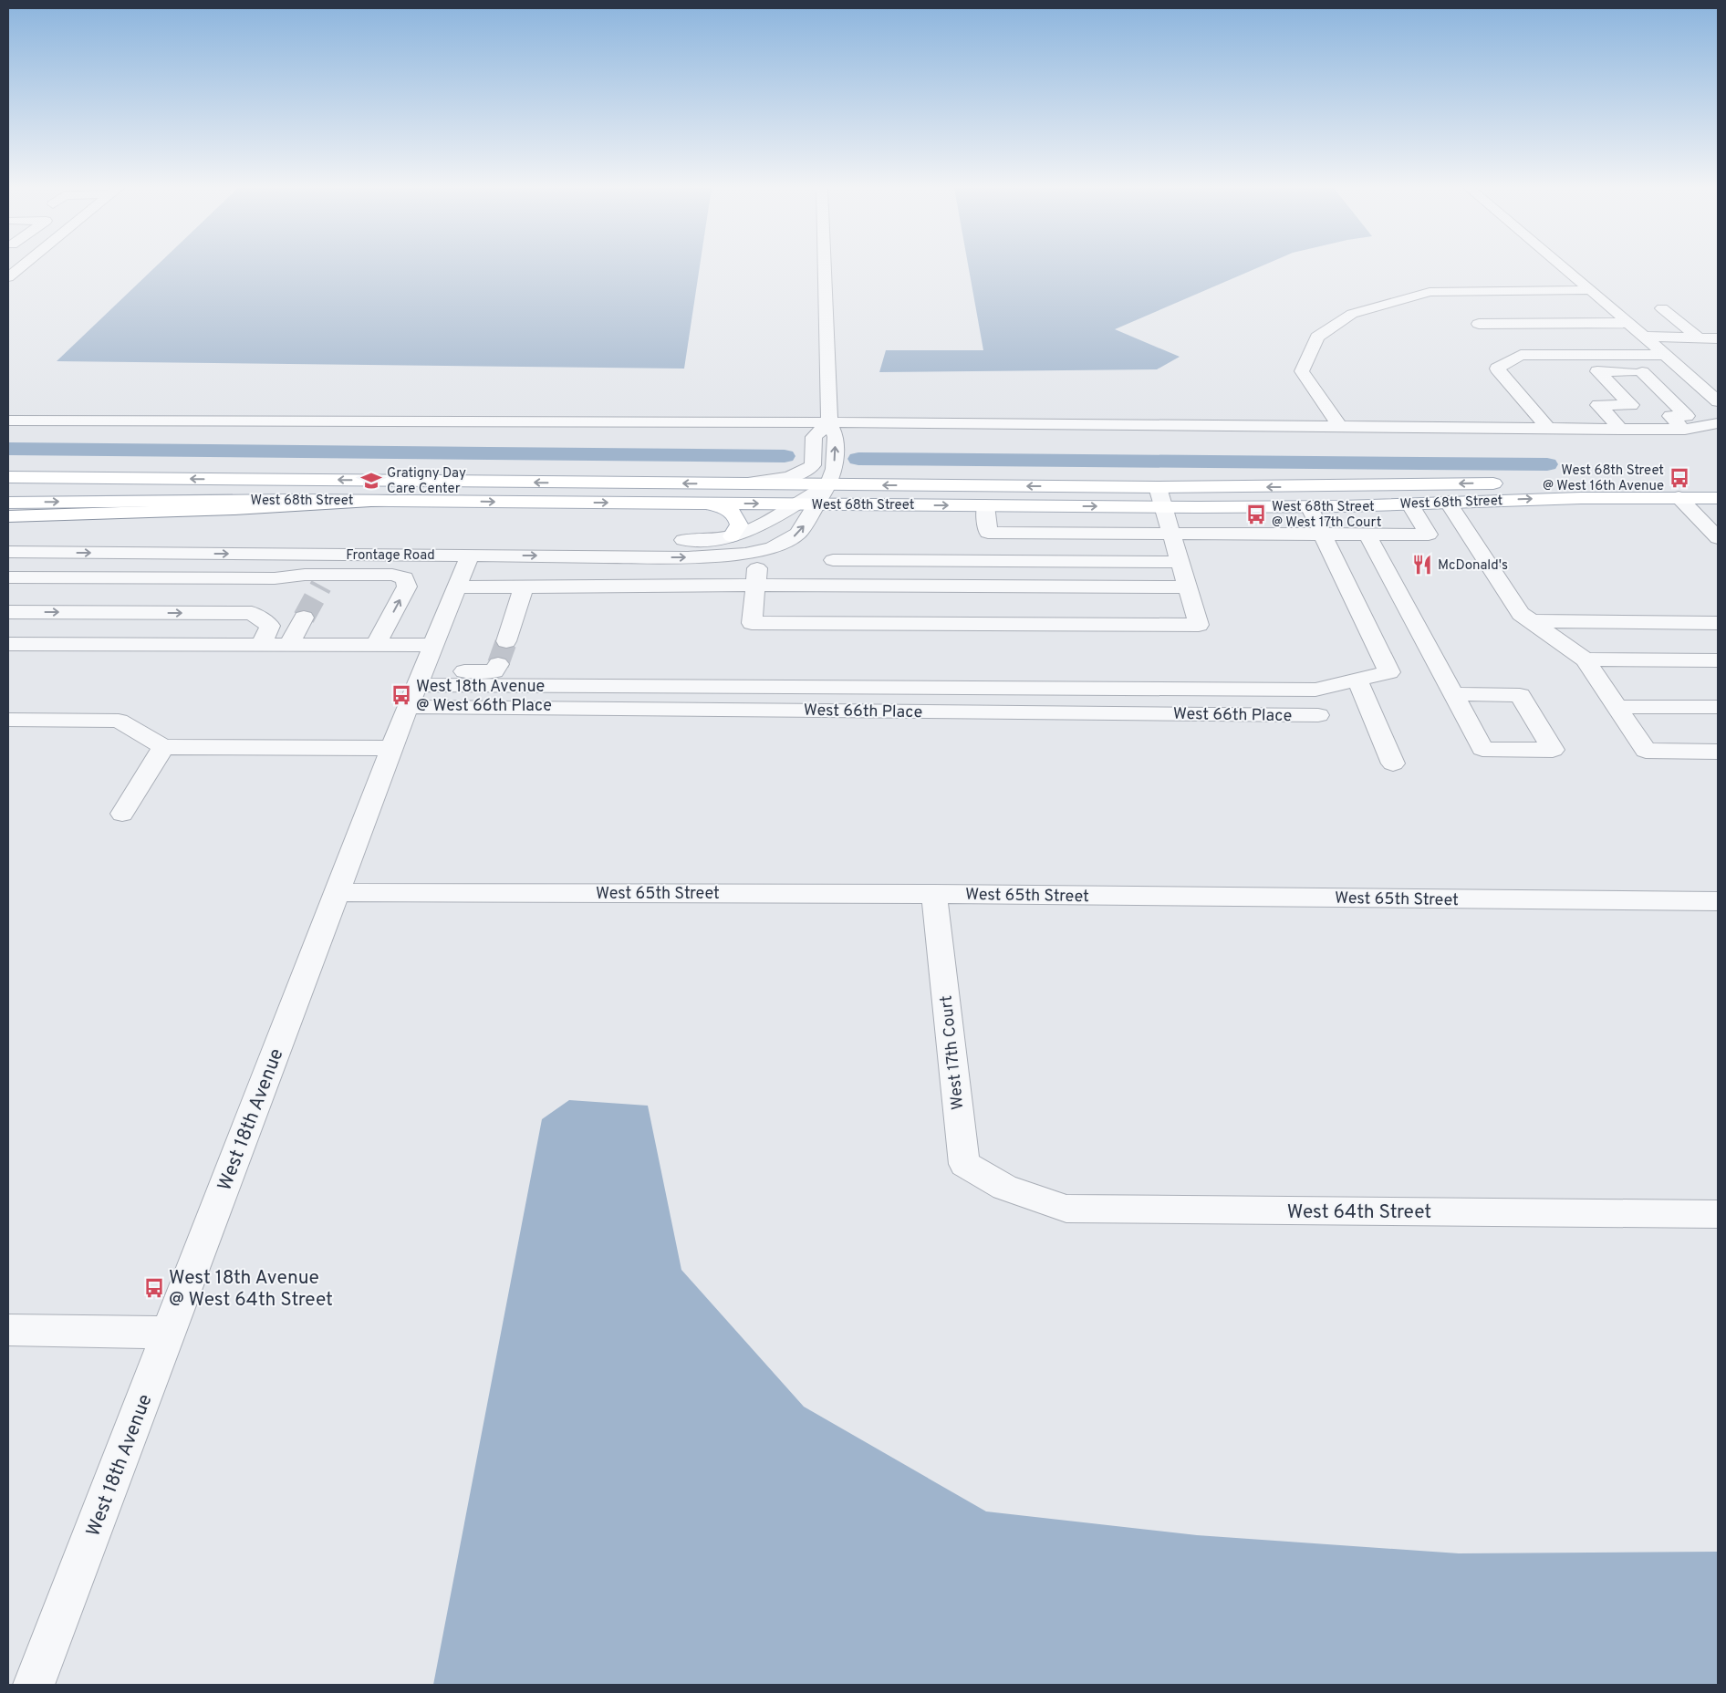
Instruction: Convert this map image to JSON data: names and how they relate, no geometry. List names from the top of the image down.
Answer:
{
  "streets": {
    "main road": ["West 68th Street"],
    "street": [
      "Frontage Road",
      "West 66th Place",
      "West 65th Street",
      "West 17th Court",
      "West 18th Avenue",
      "West 64th Street"
    ]
  },
  "crossings": [
    ["West 68th Street", "Frontage Road"],
    ["Frontage Road", "West 18th Avenue"],
    ["West 66th Place", "West 18th Avenue"],
    ["West 65th Street", "West 17th Court"],
    ["West 65th Street", "West 18th Avenue"],
    ["West 17th Court", "West 64th Street"]
  ],
  "places": {
    "bus stop": [
      "West 68th Street @ West 16th Avenue",
      "West 68th Street @ West 17th Court",
      "West 18th Avenue @ West 66th Place",
      "West 18th Avenue @ West 64th Street"
    ],
    "school or university": ["Gratigny Day Care Center"],
    "restaurant": ["McDonald's"]
  }
}
